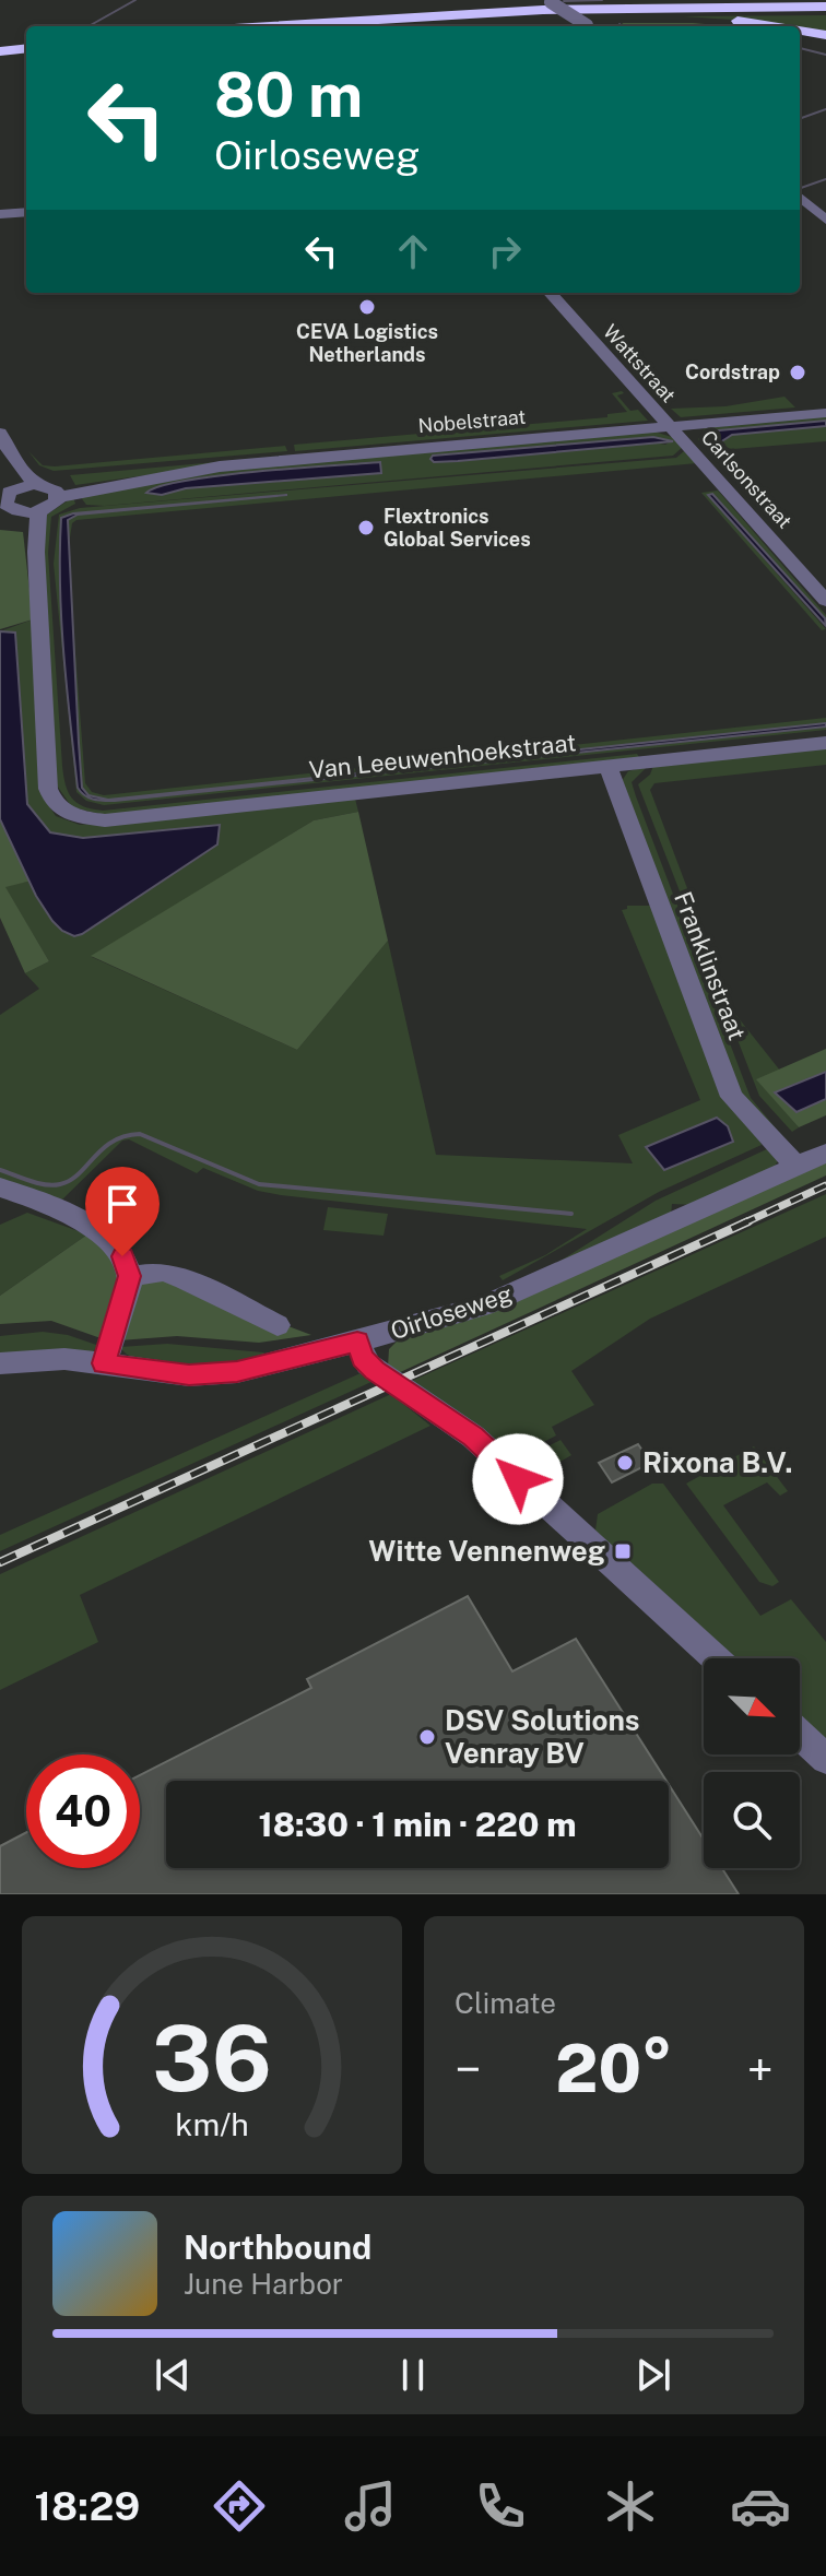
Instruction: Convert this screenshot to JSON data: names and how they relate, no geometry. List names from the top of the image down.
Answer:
{
  "streets": {
    "street": [
      "Wattstraat",
      "Nobelstraat",
      "Carlsonstraat",
      "Van Leeuwenhoekstraat",
      "Franklinstraat",
      "Oirloseweg"
    ]
  },
  "crossings": [
    ["Wattstraat", "Nobelstraat"],
    ["Wattstraat", "Carlsonstraat"],
    ["Nobelstraat", "Carlsonstraat"],
    ["Van Leeuwenhoekstraat", "Franklinstraat"],
    ["Franklinstraat", "Oirloseweg"]
  ],
  "places": {
    "other": [
      "CEVA Logistics Netherlands",
      "Cordstrap",
      "Flextronics Global Services",
      "Rixona B.V.",
      "DSV Solutions Venray BV"
    ],
    "transit": ["Witte Vennenweg"]
  },
  "north": "bottom right",
  "page": {
    "turn": ["80 m", "Oirloseweg"],
    "limit": "40",
    "trip": "18:30 · 1 min · 220 m",
    "tile": "Climate",
    "heat": ["−", "20°", "+"],
    "song": ["Northbound", "June Harbor"],
    "tabs": "18:29",
    "gauge": ["36", "km/h"]
  }
}
